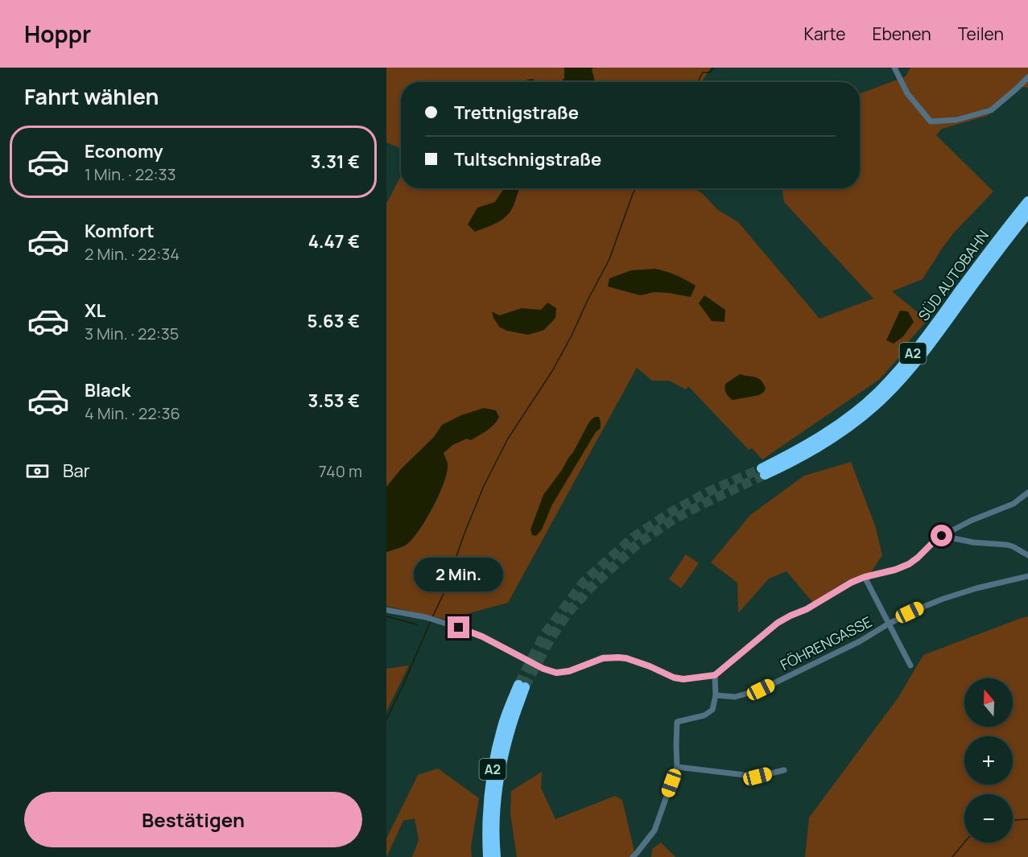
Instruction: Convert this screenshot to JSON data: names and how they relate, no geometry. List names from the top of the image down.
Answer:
{
  "streets": {
    "highway": ["SÜD AUTOBAHN", "A2"],
    "street": ["FÖHRENGASSE"]
  },
  "north": "top",
  "page": {
    "header": "Hoppr",
    "nav": ["Karte", "Ebenen", "Teilen"],
    "heading": "Fahrt wählen",
    "banner": ["Trettnigstraße", "Tultschnigstraße"],
    "list": [
      {
        "name": "Economy",
        "note": "1 Min. · 22:33",
        "value": "3.31 €"
      },
      {
        "name": "Komfort",
        "note": "2 Min. · 22:34",
        "value": "4.47 €"
      },
      {
        "name": "XL",
        "note": "3 Min. · 22:35",
        "value": "5.63 €"
      },
      {
        "name": "Black",
        "note": "4 Min. · 22:36",
        "value": "3.53 €"
      }
    ],
    "pay": ["Bar", "740 m"],
    "bubble": "2 Min.",
    "map_buttons": ["+", "−"],
    "buttons": "Bestätigen"
  }
}
